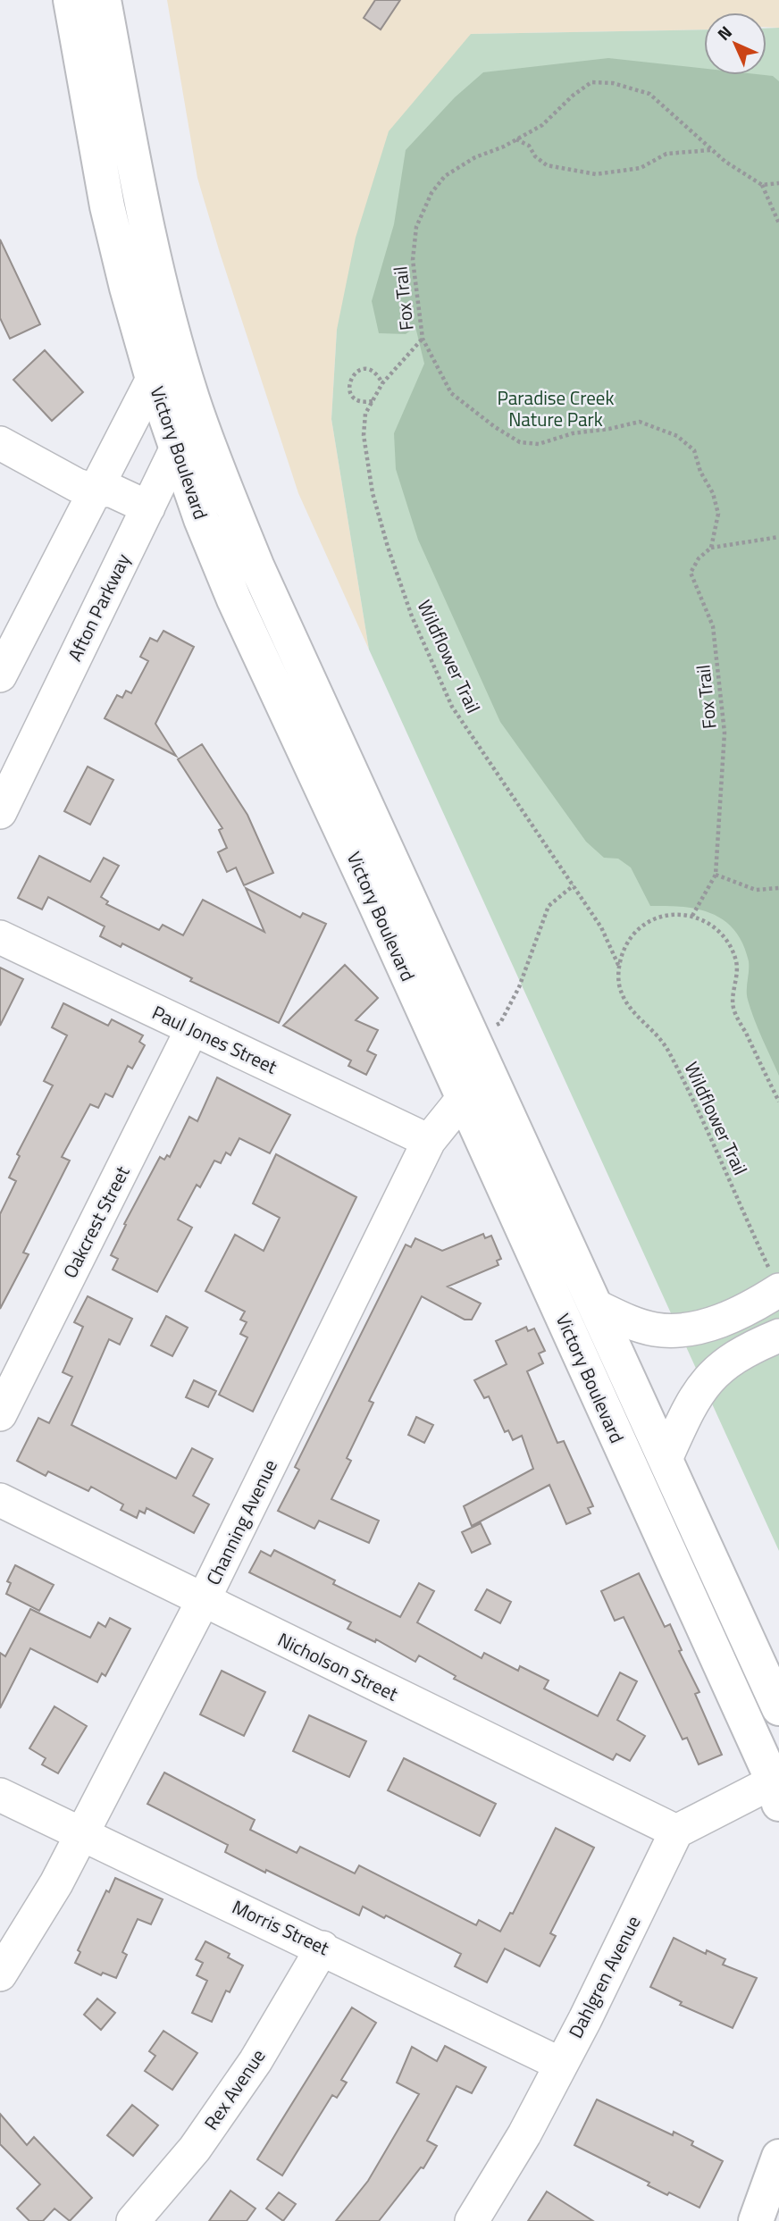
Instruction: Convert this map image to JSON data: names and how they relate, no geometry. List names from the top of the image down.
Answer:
{
  "streets": {
    "main road": ["Victory Boulevard"],
    "street": [
      "Afton Parkway",
      "Paul Jones Street",
      "Oakcrest Street",
      "Channing Avenue",
      "Nicholson Street",
      "Morris Street",
      "Dahlgren Avenue",
      "Rex Avenue"
    ],
    "path": ["Fox Trail", "Wildflower Trail"]
  },
  "crossings": [
    ["Fox Trail", "Wildflower Trail"],
    ["Victory Boulevard", "Afton Parkway"],
    ["Victory Boulevard", "Channing Avenue"],
    ["Paul Jones Street", "Oakcrest Street"],
    ["Paul Jones Street", "Channing Avenue"],
    ["Channing Avenue", "Nicholson Street"],
    ["Channing Avenue", "Morris Street"],
    ["Nicholson Street", "Dahlgren Avenue"],
    ["Morris Street", "Dahlgren Avenue"],
    ["Morris Street", "Rex Avenue"]
  ],
  "parks": ["Paradise Creek Nature Park"],
  "north": "top left"
}
